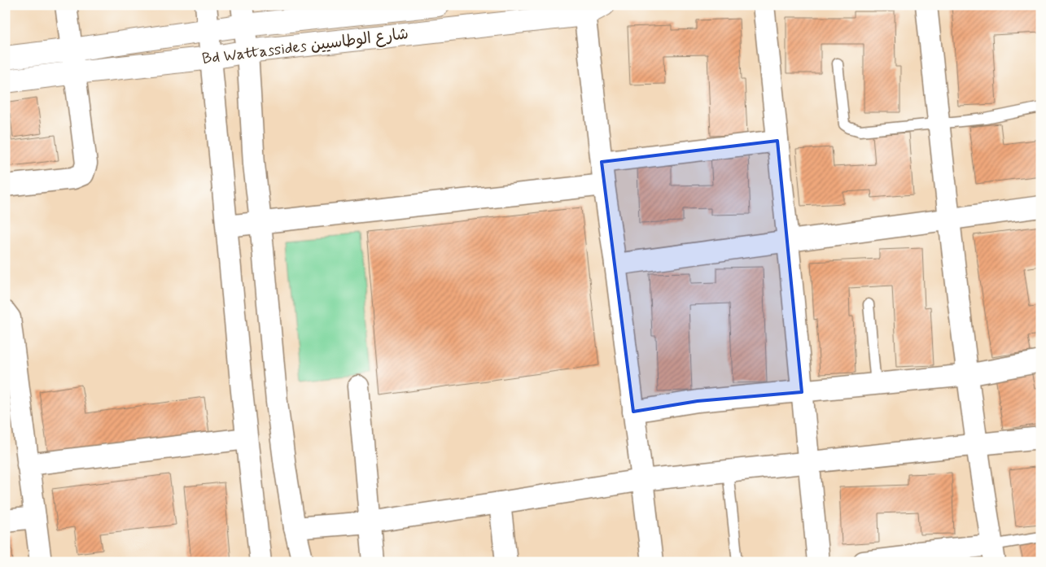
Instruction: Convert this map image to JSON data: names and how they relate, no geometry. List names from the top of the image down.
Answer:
{
  "streets": {
    "street": ["Bd Wattassides شارع الوطاسيين"]
  }
}
